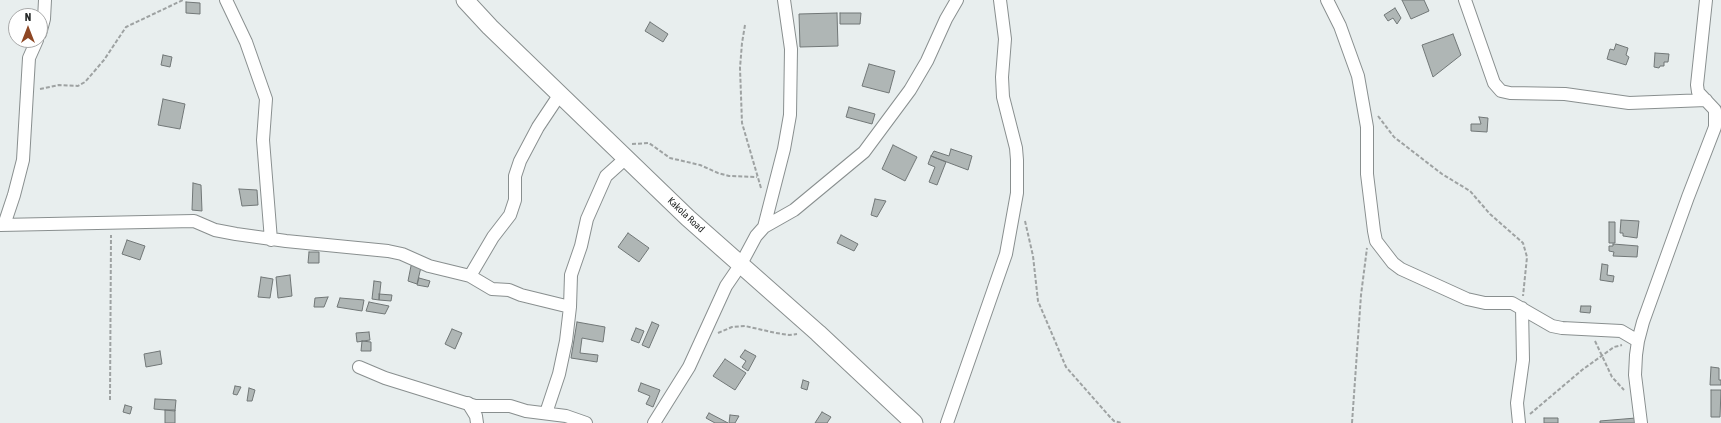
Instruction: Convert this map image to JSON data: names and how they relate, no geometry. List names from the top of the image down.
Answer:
{
  "streets": {
    "main road": ["Kakola Road"]
  },
  "north": "top"
}
